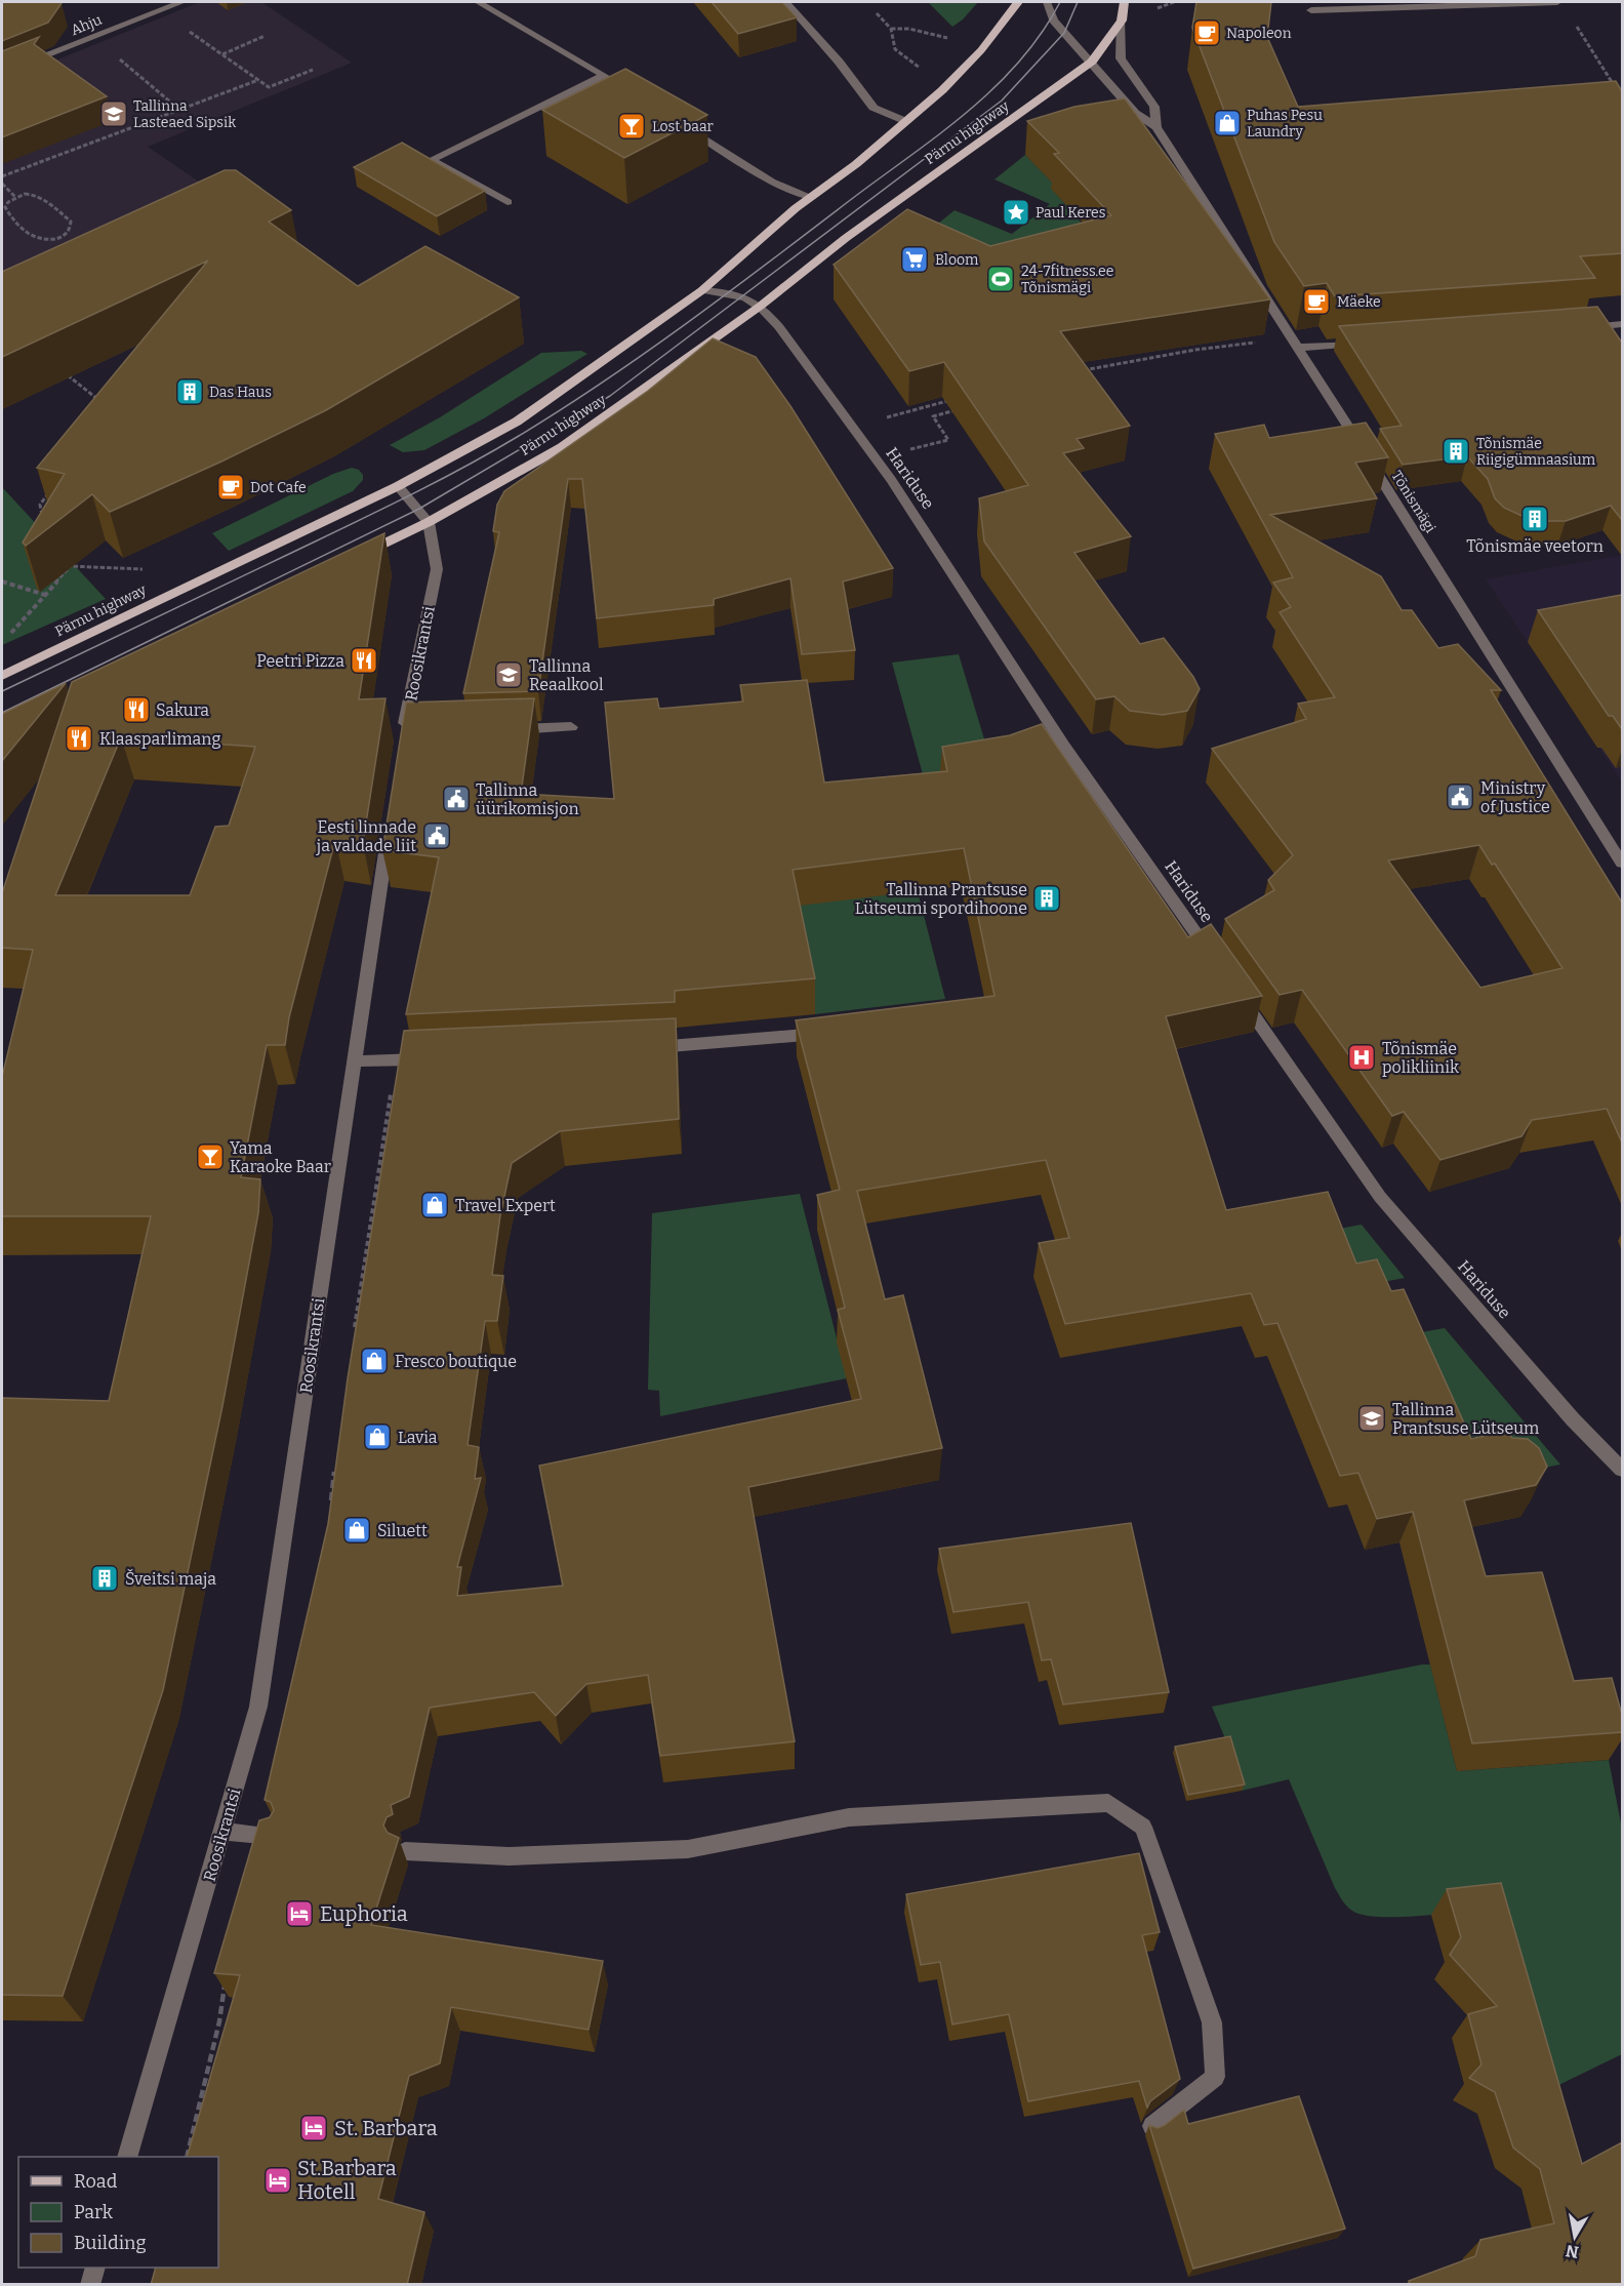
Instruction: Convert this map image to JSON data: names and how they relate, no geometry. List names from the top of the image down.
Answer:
{
  "streets": {
    "main road": ["Pärnu highway"],
    "street": [
      "Ahju",
      "Hariduse",
      "Tõnismägi",
      "Roosikrantsi"
    ]
  },
  "crossings": [
    ["Pärnu highway", "Hariduse"],
    ["Pärnu highway", "Tõnismägi"],
    ["Pärnu highway", "Roosikrantsi"]
  ],
  "places": {
    "cafe": ["Napoleon", "Mäeke", "Dot Cafe"],
    "school or university": ["Tallinna Lasteaed Sipsik", "Tallinna Reaalkool", "Tallinna Prantsuse Lütseum"],
    "shop": [
      "Puhas Pesu Laundry",
      "Travel Expert",
      "Fresco boutique",
      "Lavia",
      "Siluett"
    ],
    "bar": ["Lost baar", "Yama Karaoke Baar"],
    "place": ["Paul Keres"],
    "supermarket": ["Bloom"],
    "sports": ["24-7fitness.ee Tõnismägi"],
    "building": [
      "Das Haus",
      "Tõnismäe Riigigümnaasium",
      "Tõnismäe veetorn",
      "Tallinna Prantsuse Lütseumi spordihoone",
      "Šveitsi maja"
    ],
    "restaurant": ["Peetri Pizza", "Sakura", "Klaasparlimang"],
    "public building": ["Ministry of Justice", "Tallinna üürikomisjon", "Eesti linnade ja valdade liit"],
    "hospital": ["Tõnismäe polikliinik"],
    "hotel": ["Euphoria", "St. Barbara", "St.Barbara Hotell"]
  },
  "legend": ["Road", "Park", "Building"],
  "north": "bottom"
}
